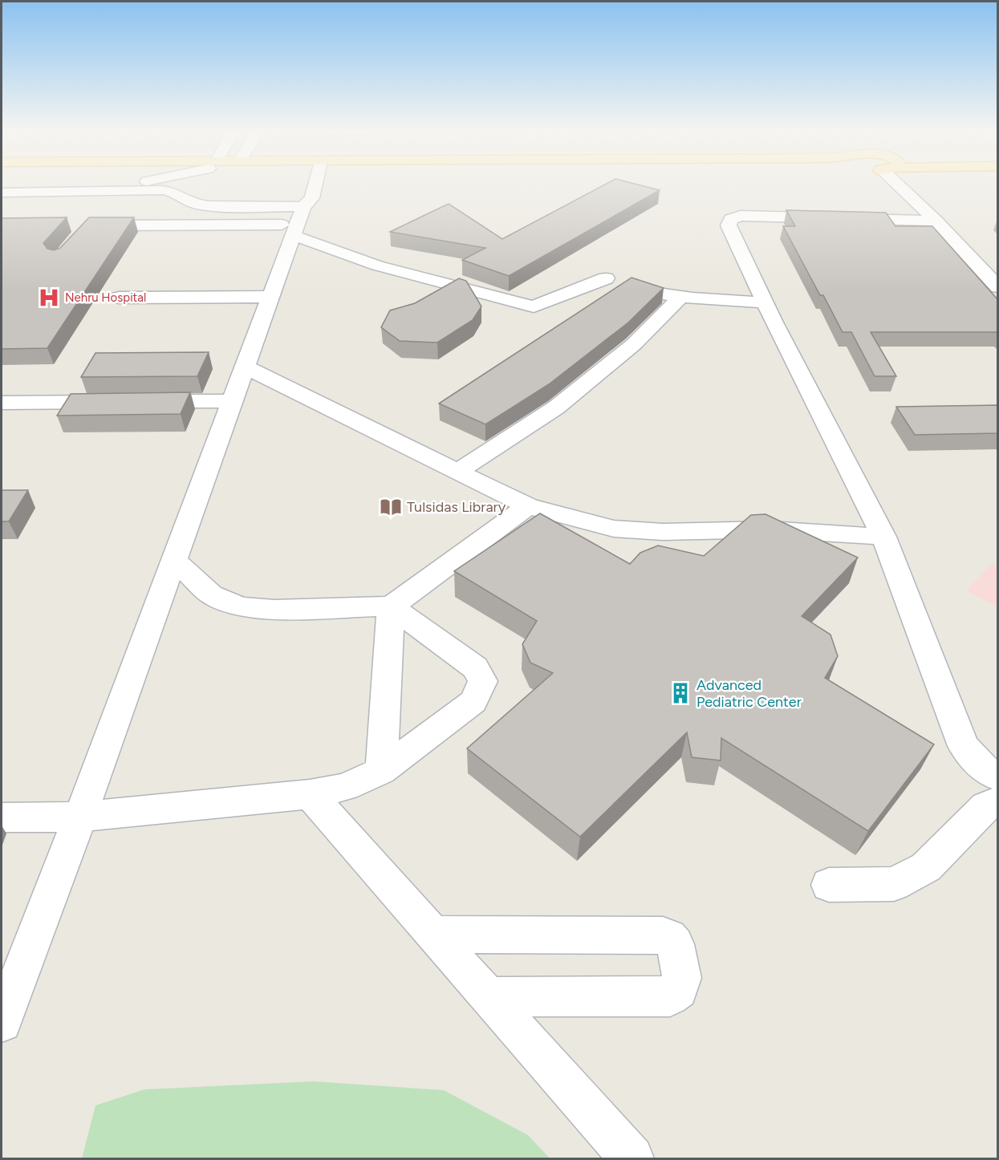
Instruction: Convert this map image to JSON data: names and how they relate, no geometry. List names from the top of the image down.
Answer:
{
  "places": {
    "hospital": ["Nehru Hospital"],
    "library": ["Tulsidas Library"],
    "building": ["Advanced Pediatric Center"]
  }
}
